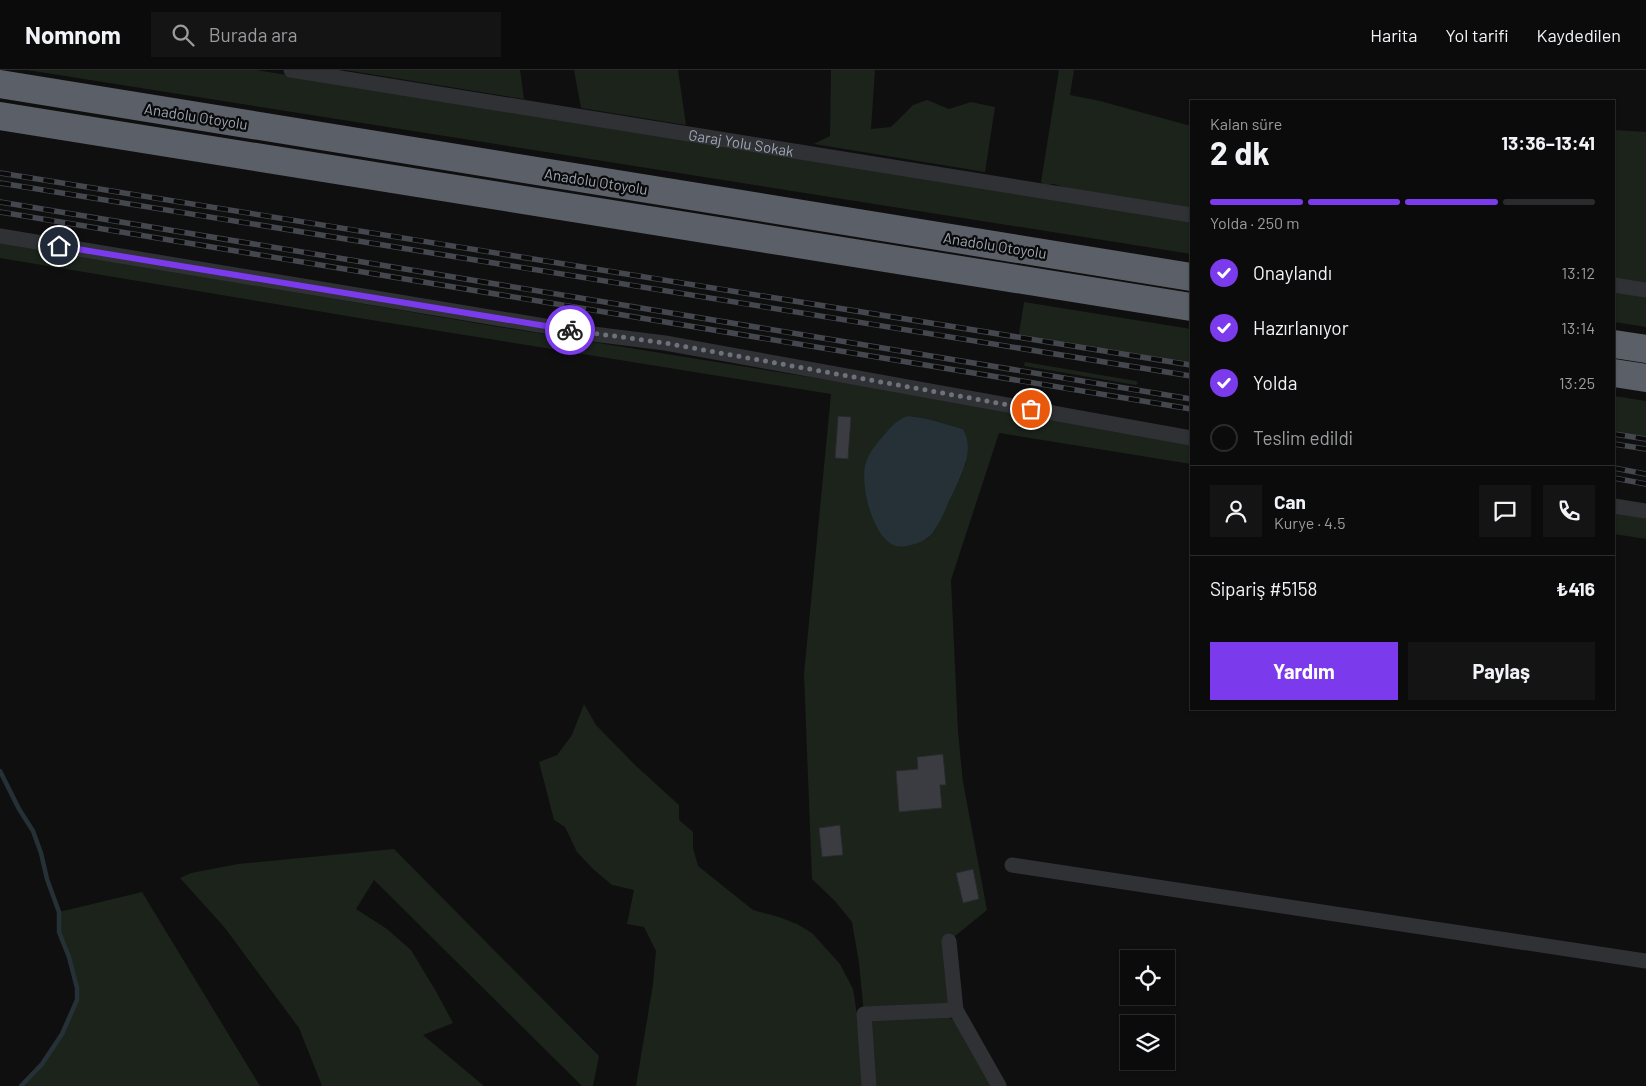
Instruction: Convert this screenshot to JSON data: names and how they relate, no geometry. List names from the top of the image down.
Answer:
{
  "streets": {
    "highway": ["Anadolu Otoyolu"],
    "street": ["Garaj Yolu Sokak"]
  },
  "page": {
    "header": "Nomnom",
    "search": "Burada ara",
    "nav": ["Harita", "Yol tarifi", "Kaydedilen"],
    "heading": ["2 dk", "Kalan süre", "13:36–13:41"],
    "panel": [
      "Can",
      "Kurye · 4.5",
      "Sipariş #5158",
      "₺416"
    ],
    "bar": "Yolda · 250 m",
    "list": [
      ["Onaylandı", "13:12"],
      ["Hazırlanıyor", "13:14"],
      ["Yolda", "13:25"],
      "Teslim edildi"
    ],
    "buttons": ["Yardım", "Paylaş"]
  }
}
